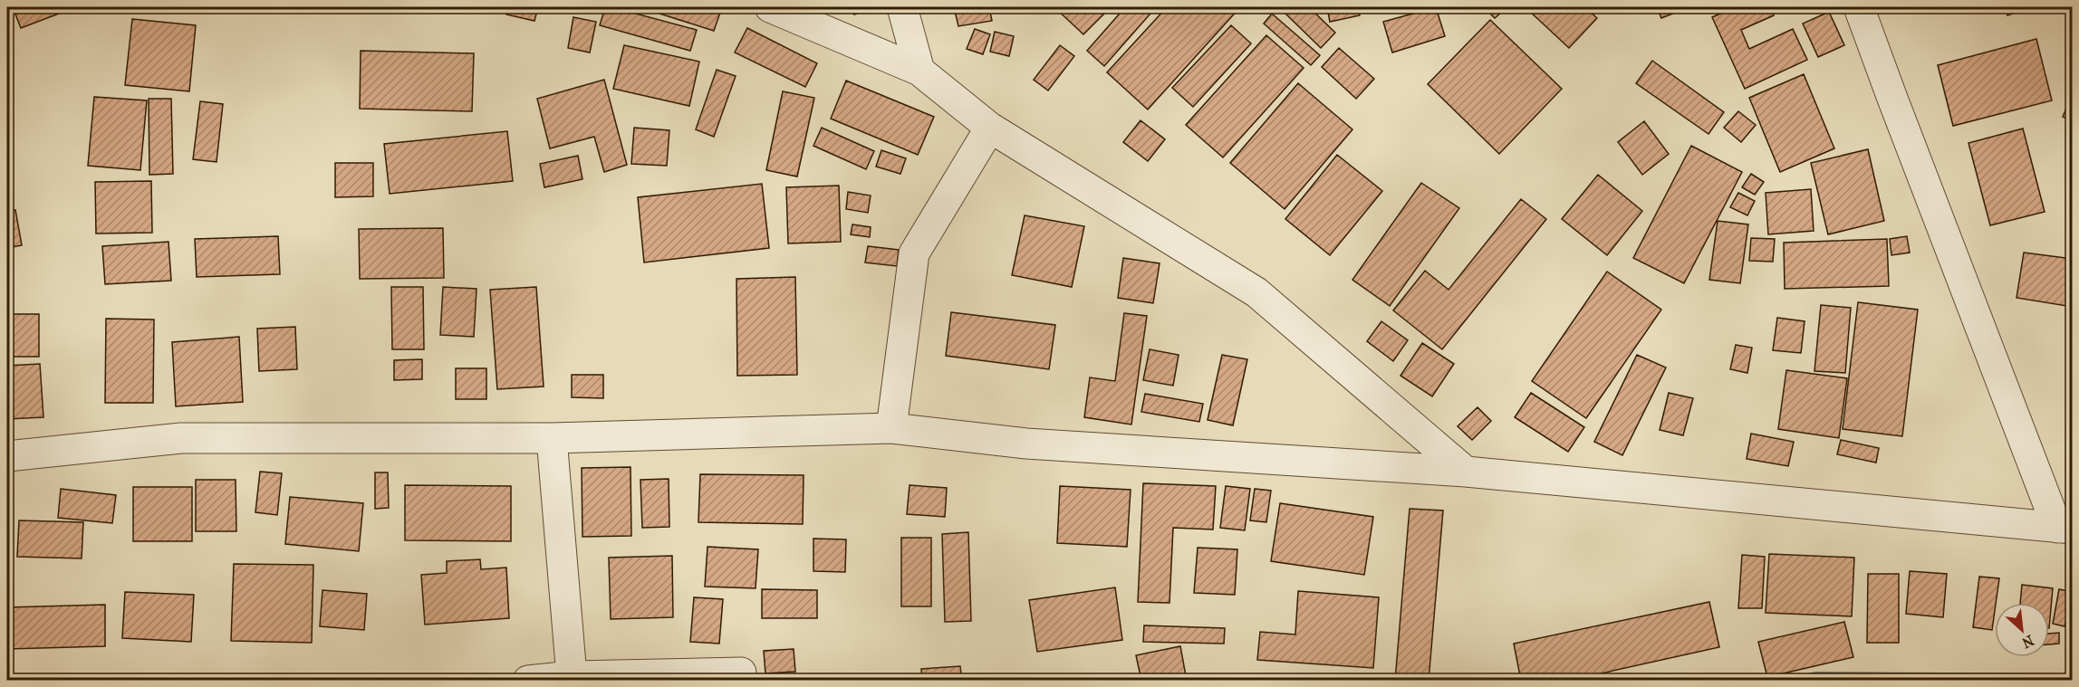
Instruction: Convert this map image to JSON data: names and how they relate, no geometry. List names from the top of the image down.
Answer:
{
  "north": "bottom right"
}
